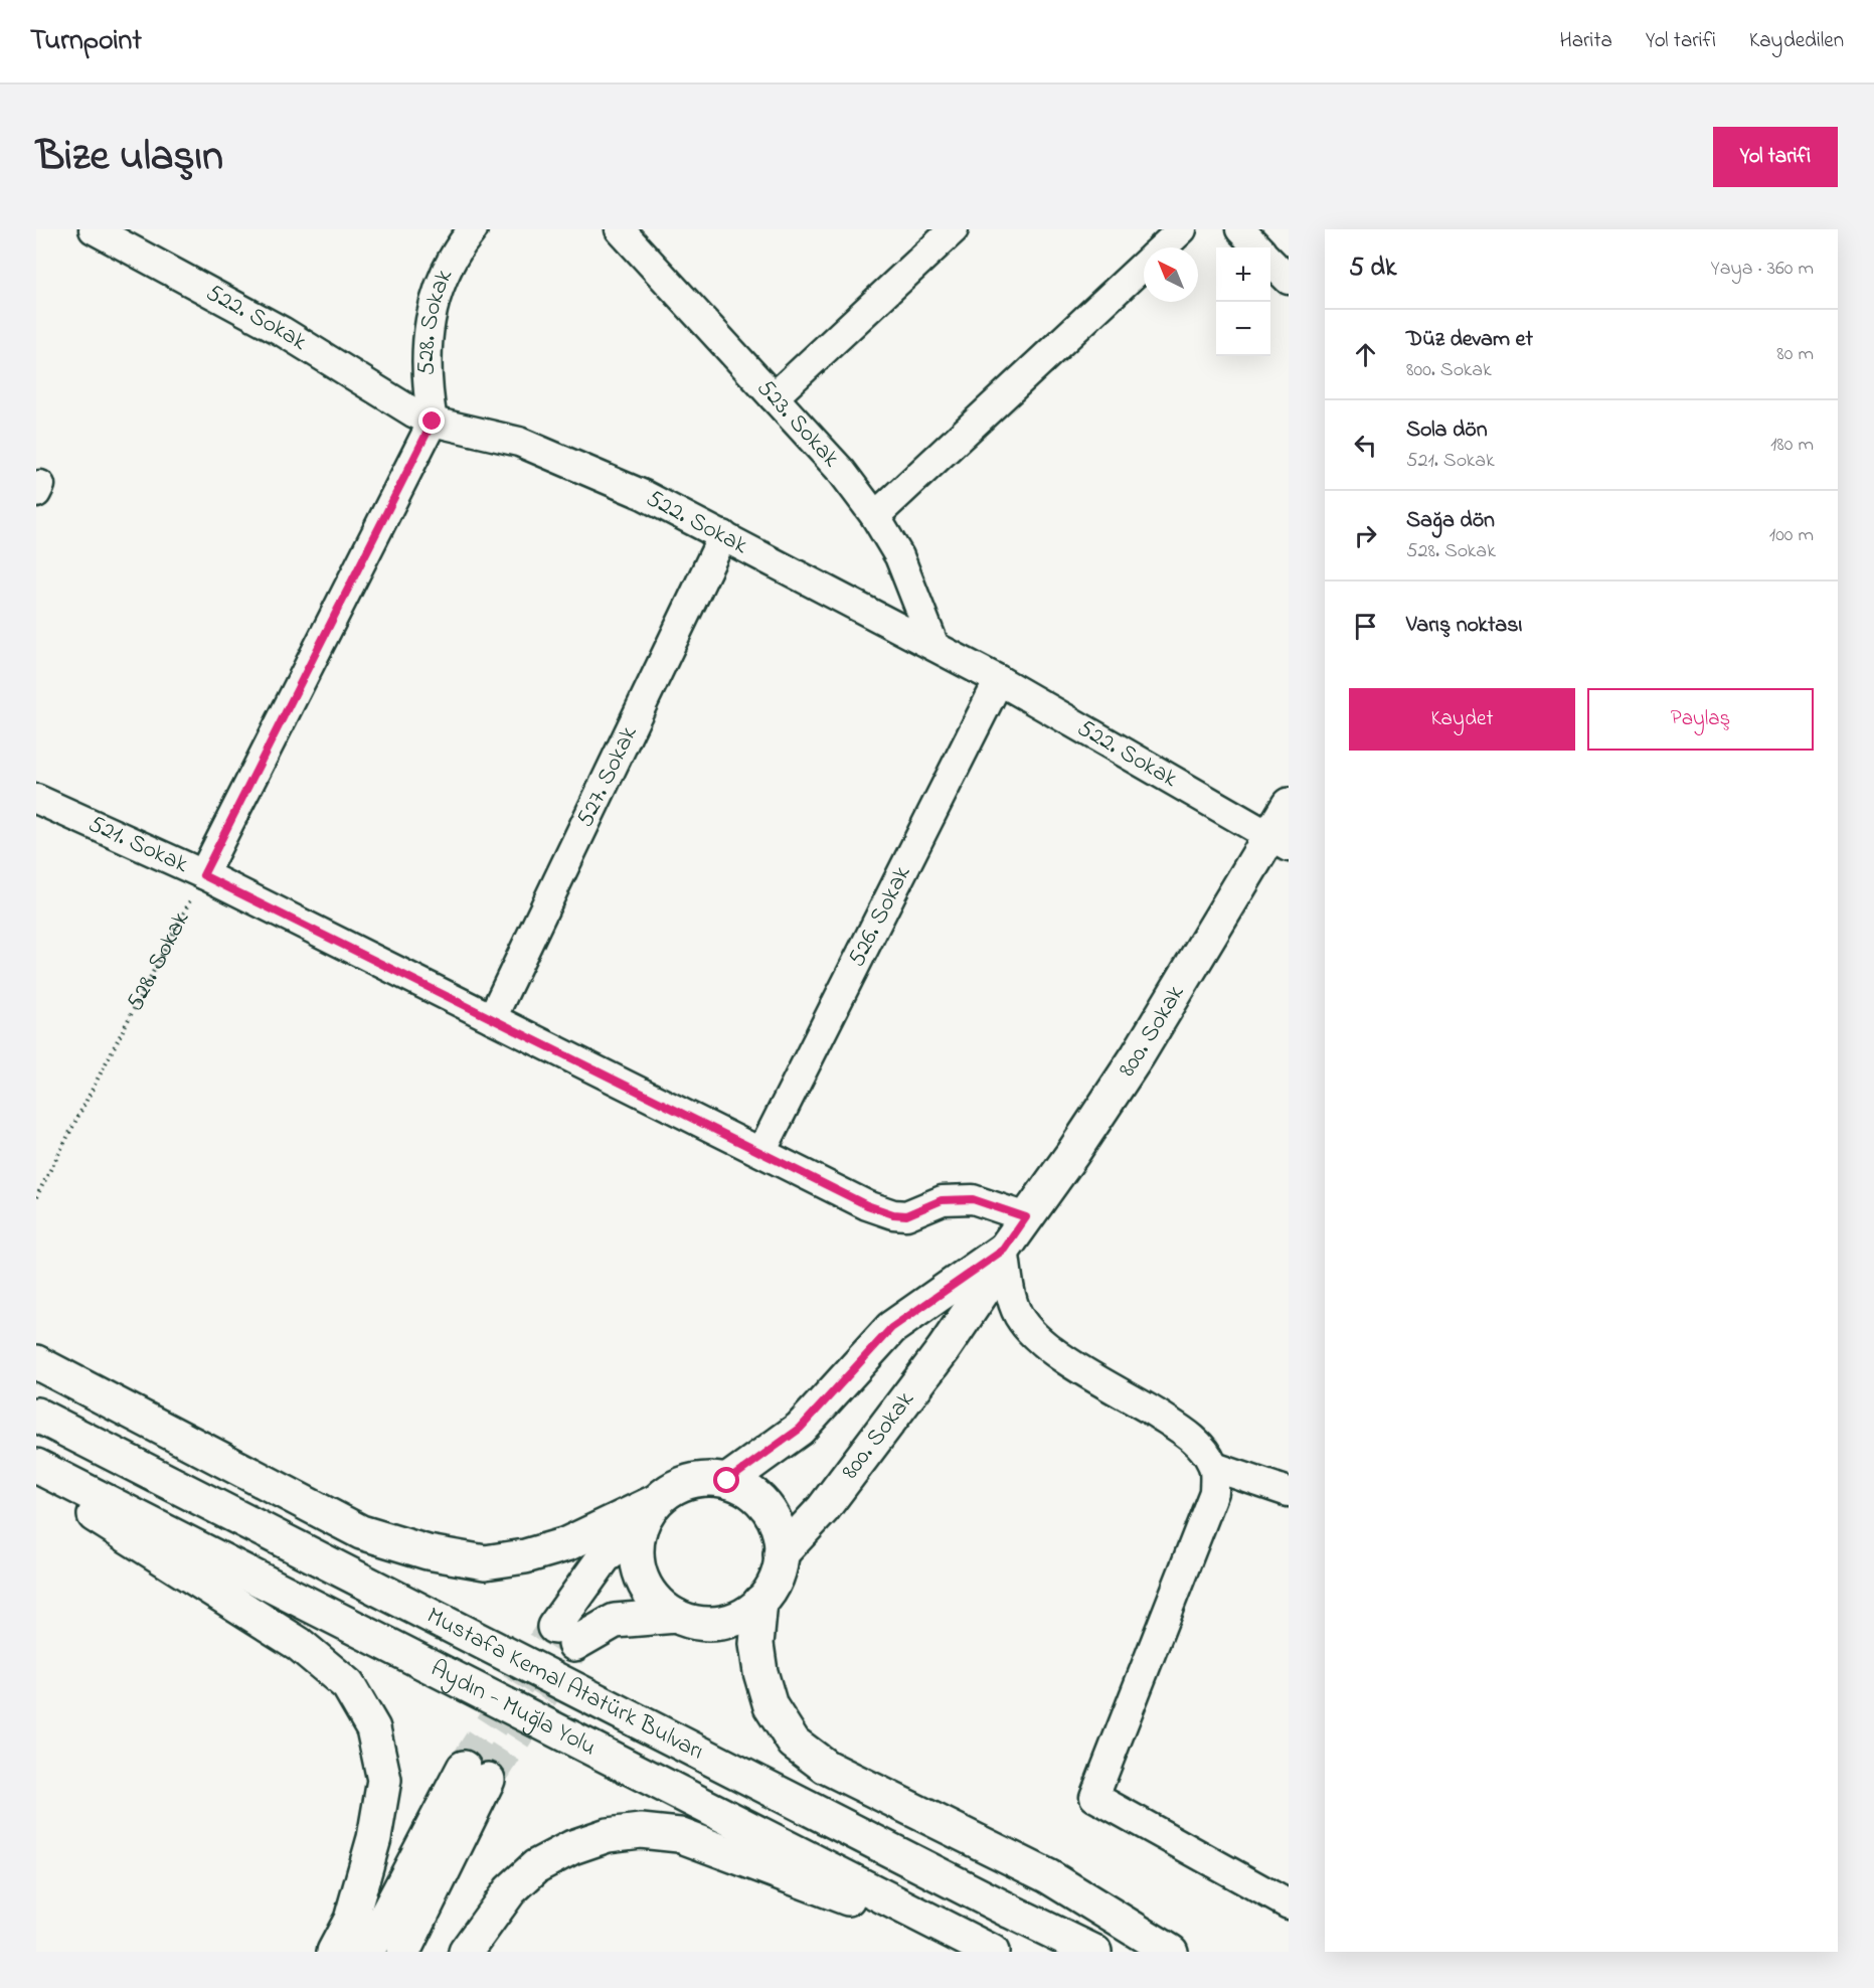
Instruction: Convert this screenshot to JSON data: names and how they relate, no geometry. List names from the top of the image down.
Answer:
{
  "streets": {
    "main road": ["800. Sokak", "Mustafa Kemal Atatürk Bulvarı", "Aydın - Muğla Yolu"],
    "street": [
      "522. Sokak",
      "528. Sokak",
      "523. Sokak",
      "527. Sokak",
      "521. Sokak",
      "526. Sokak"
    ]
  },
  "crossings": [
    ["522. Sokak", "528. Sokak"],
    ["522. Sokak", "523. Sokak"],
    ["522. Sokak", "527. Sokak"],
    ["522. Sokak", "526. Sokak"],
    ["522. Sokak", "800. Sokak"],
    ["528. Sokak", "521. Sokak"],
    ["527. Sokak", "521. Sokak"],
    ["521. Sokak", "526. Sokak"],
    ["521. Sokak", "800. Sokak"]
  ],
  "north": "top left",
  "page": {
    "header": "Turnpoint",
    "nav": ["Harita", "Yol tarifi", "Kaydedilen"],
    "title": "Bize ulaşın",
    "buttons": [
      "Yol tarifi",
      ["Kaydet", "Paylaş"]
    ],
    "heading": ["5 dk", "Yaya · 360 m"],
    "map_buttons": ["+", "−"],
    "list": [
      ["Düz devam et", "800. Sokak", "80 m"],
      ["Sola dön", "521. Sokak", "180 m"],
      ["Sağa dön", "528. Sokak", "100 m"],
      "Varış noktası"
    ]
  }
}
